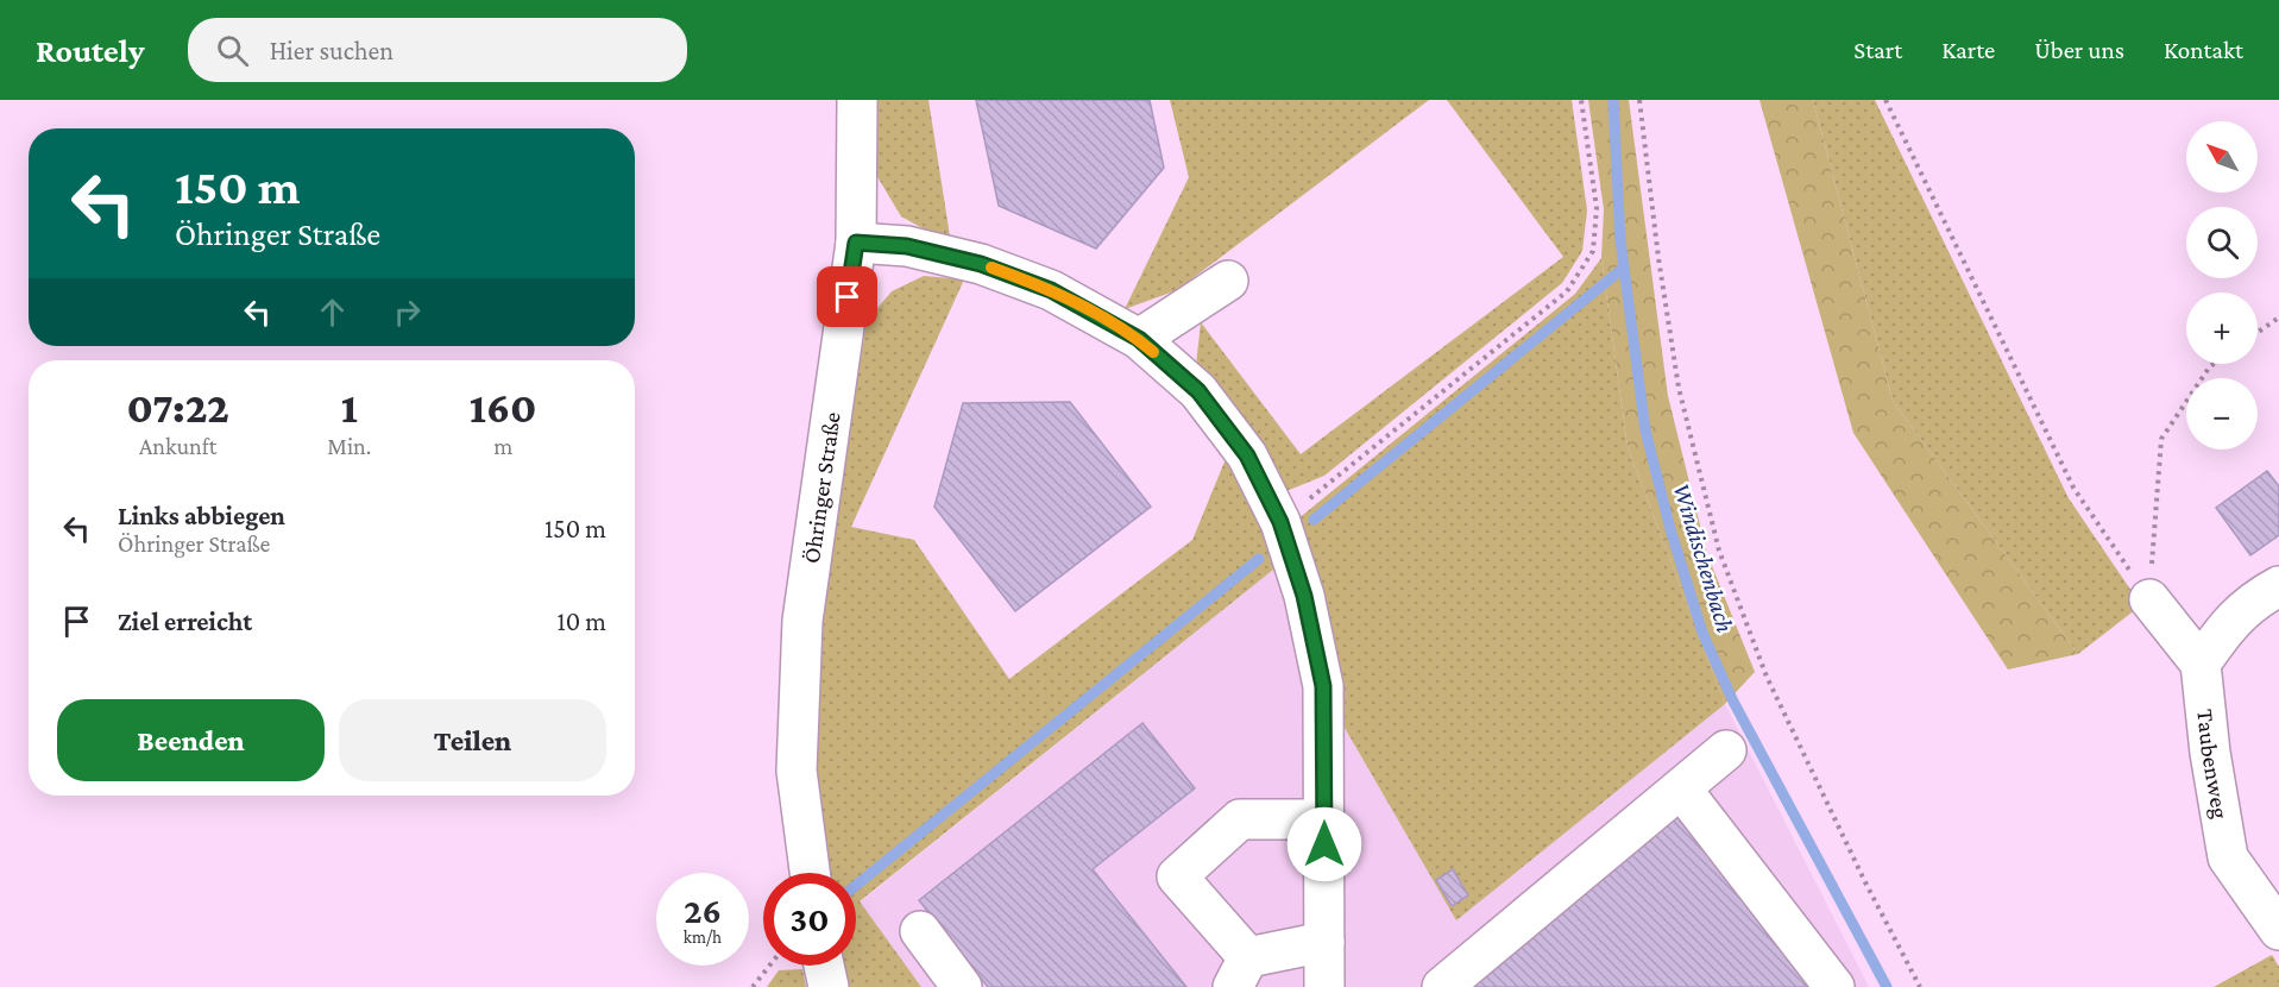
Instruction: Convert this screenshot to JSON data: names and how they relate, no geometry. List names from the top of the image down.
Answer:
{
  "streets": {
    "street": ["Öhringer Straße", "Taubenweg"]
  },
  "water": ["Windischenbach"],
  "north": "top left",
  "page": {
    "header": "Routely",
    "search": "Hier suchen",
    "nav": [
      "Start",
      "Karte",
      "Über uns",
      "Kontakt"
    ],
    "map_buttons": ["+", "−"],
    "turn": ["150 m", "Öhringer Straße"],
    "eta": [
      "07:22",
      "Ankunft",
      "1",
      "Min.",
      "160",
      "m"
    ],
    "list": [
      {
        "name": "Links abbiegen",
        "note": "Öhringer Straße",
        "value": "150 m"
      },
      {
        "name": "Ziel erreicht",
        "value": "10 m"
      }
    ],
    "buttons": ["Beenden", "Teilen"],
    "speed": "26 km/h",
    "limit": "30"
  }
}
